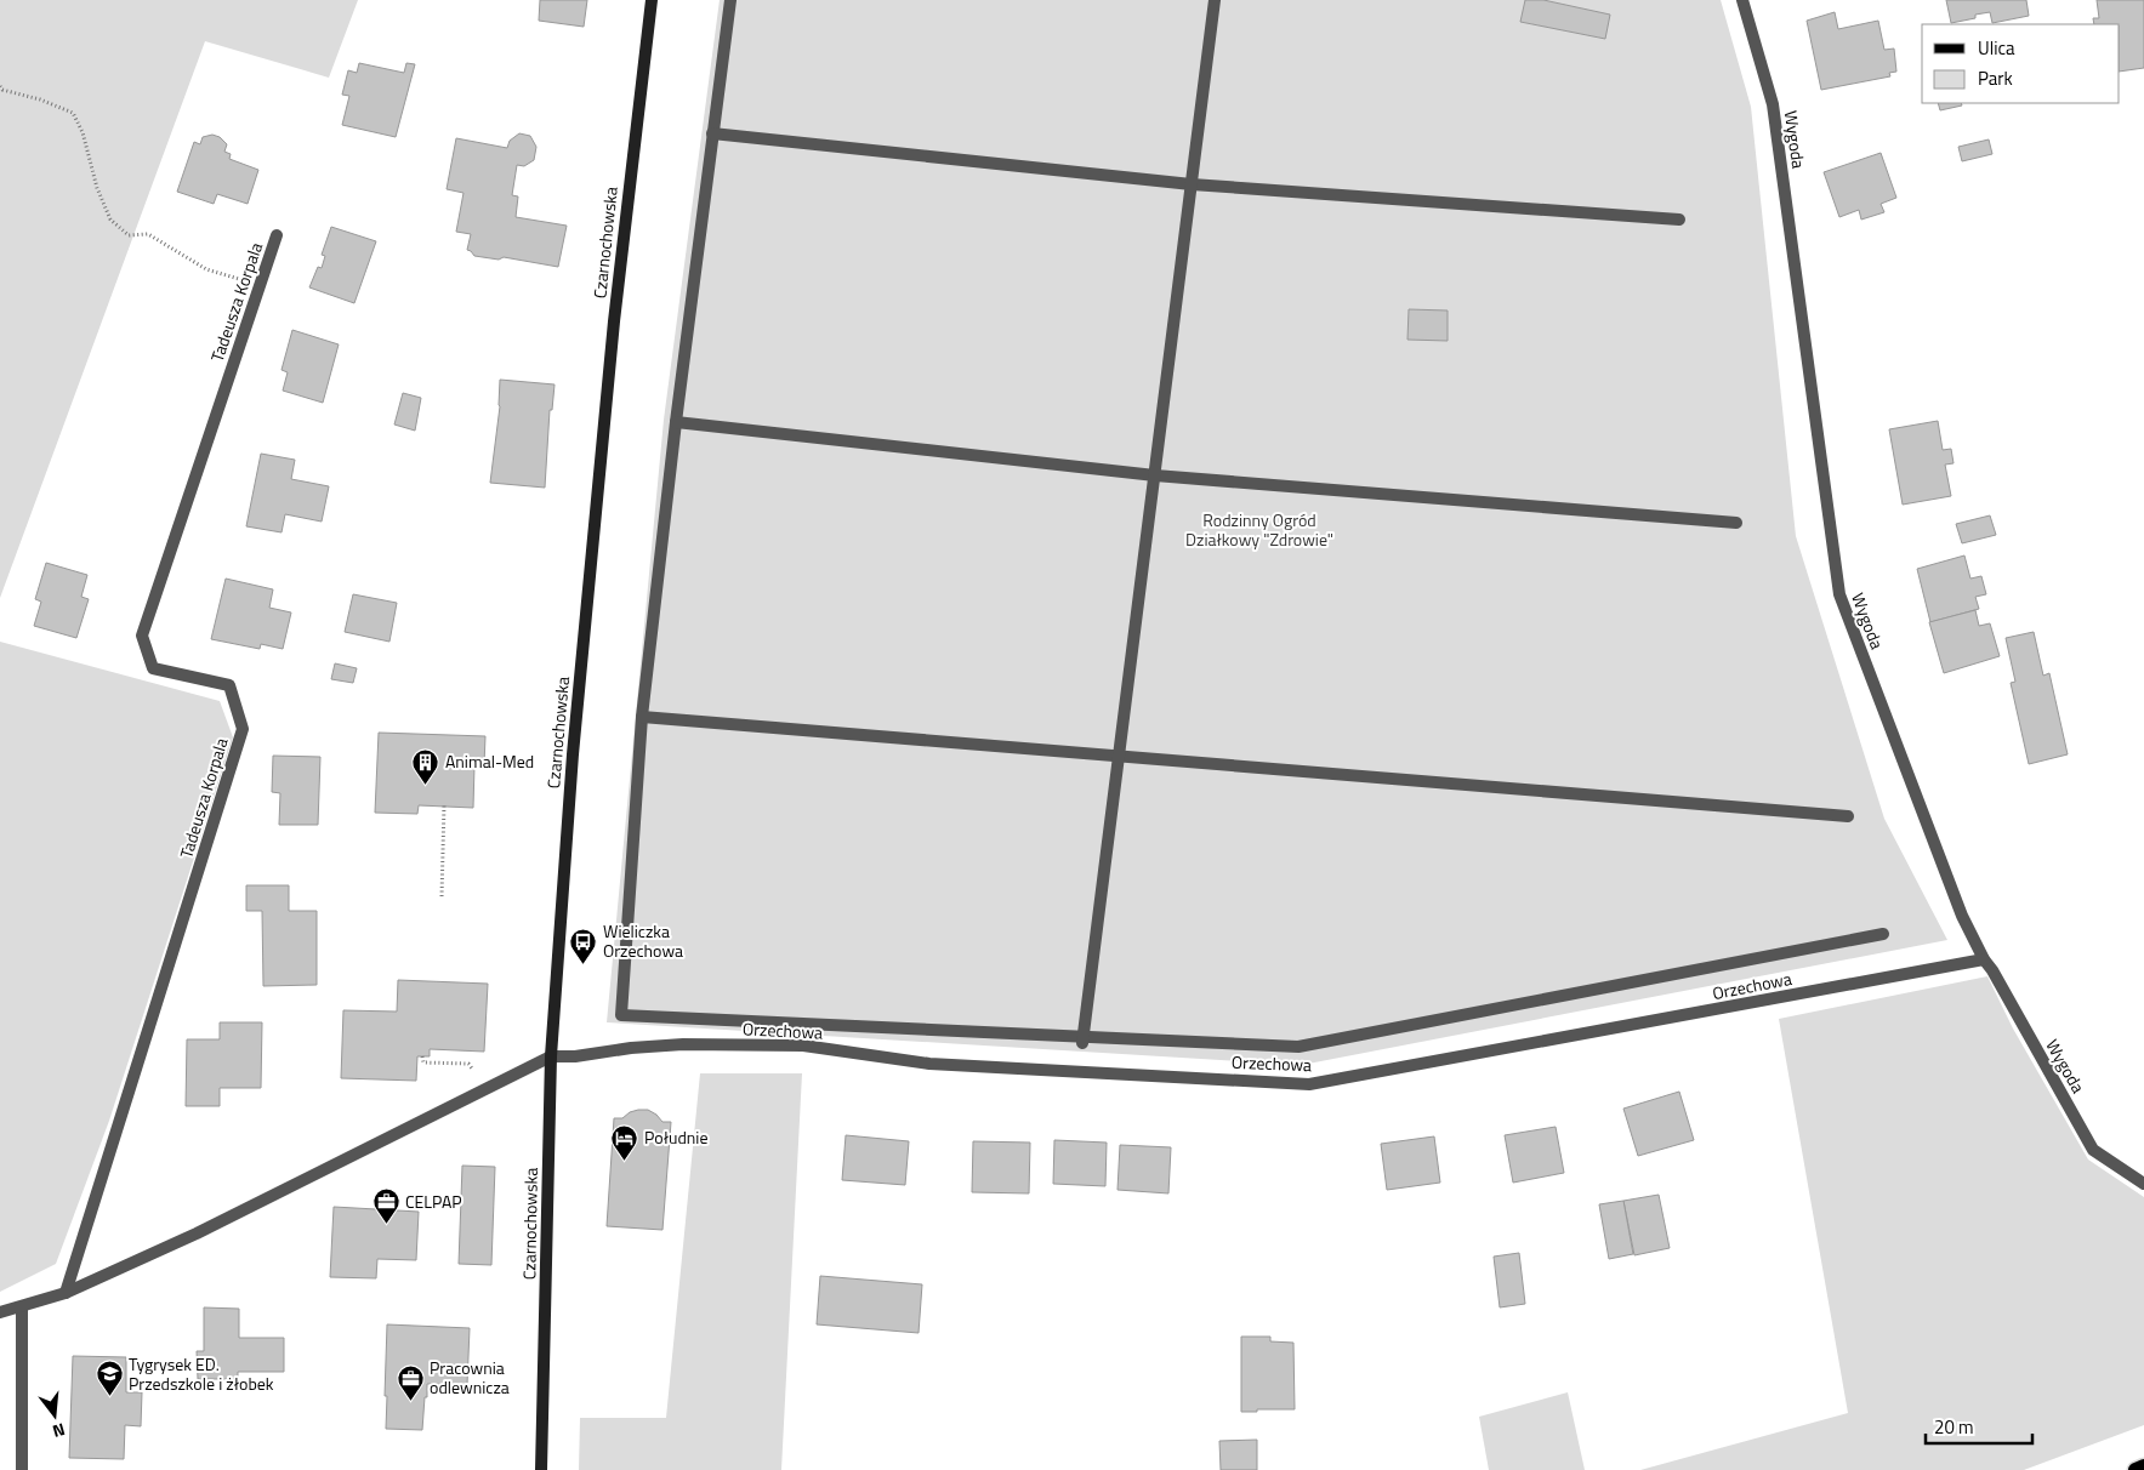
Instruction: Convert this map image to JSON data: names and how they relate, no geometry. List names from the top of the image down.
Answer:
{
  "streets": {
    "street": [
      "Wygoda",
      "Czarnochowska",
      "Tadeusza Korpala",
      "Orzechowa"
    ]
  },
  "crossings": [
    ["Wygoda", "Orzechowa"],
    ["Czarnochowska", "Orzechowa"]
  ],
  "parks": ["Rodzinny Ogród Działkowy \"Zdrowie\""],
  "places": {
    "building": ["Animal-Med"],
    "bus stop": ["Wieliczka Orzechowa"],
    "hotel": ["Południe"],
    "office": ["CELPAP", "Pracownia odlewnicza"],
    "school or university": ["Tygrysek ED. Przedszkole i żłobek"]
  },
  "legend": ["Ulica", "Park"],
  "scale_bar": "20 m",
  "north": "bottom"
}
